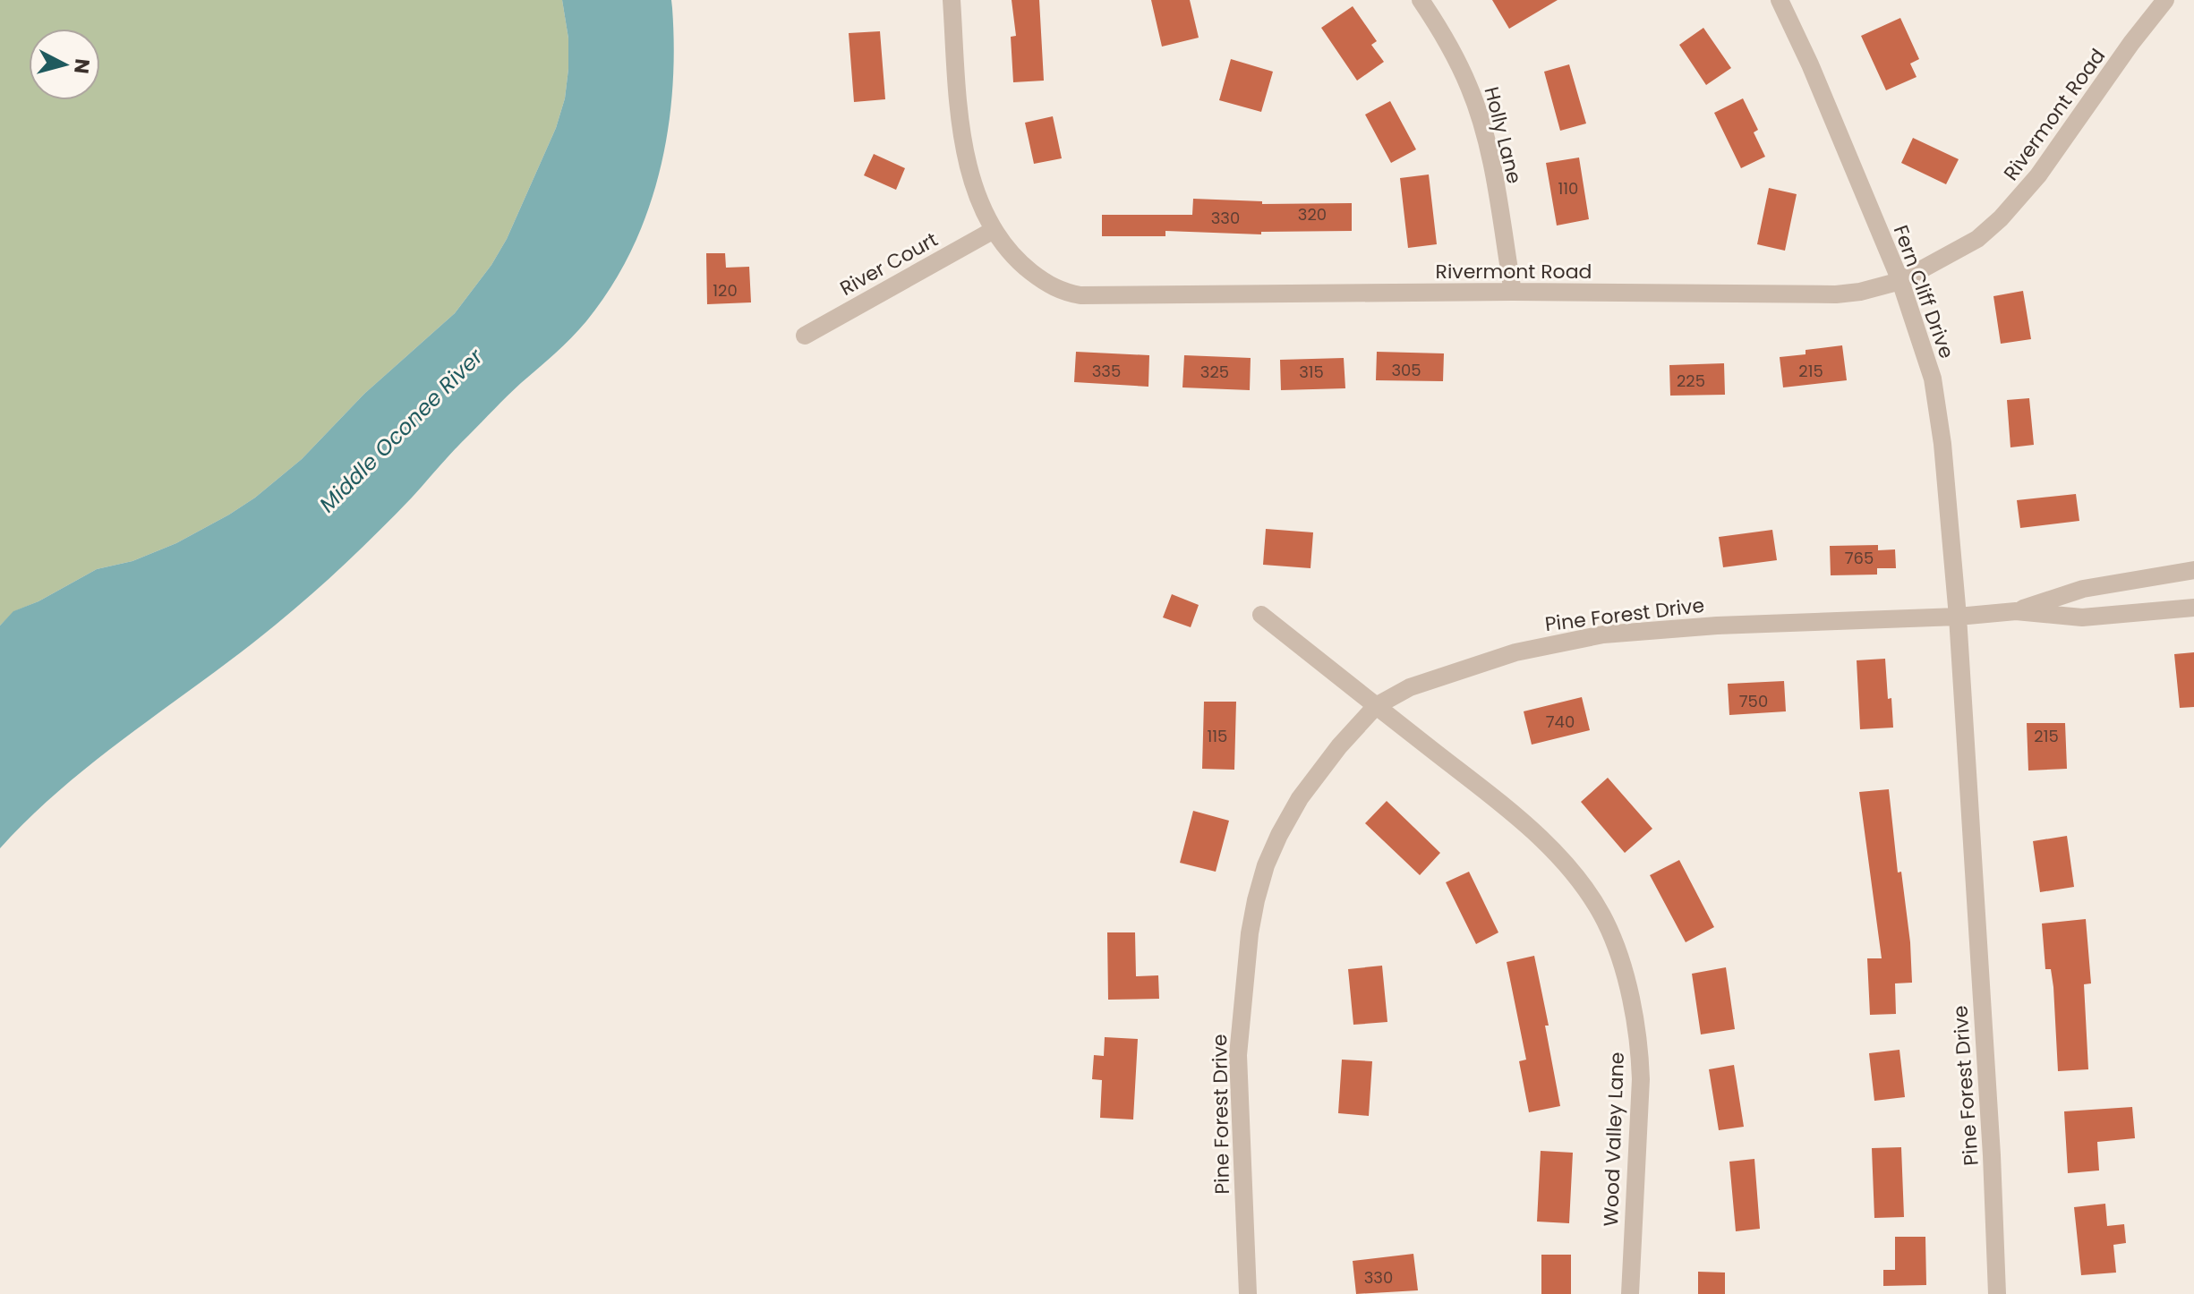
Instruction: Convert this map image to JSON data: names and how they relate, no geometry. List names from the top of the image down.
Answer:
{
  "streets": {
    "street": [
      "Rivermont Road",
      "Holly Lane",
      "River Court",
      "Fern Cliff Drive",
      "Pine Forest Drive",
      "Wood Valley Lane"
    ]
  },
  "crossings": [
    ["Rivermont Road", "Holly Lane"],
    ["Rivermont Road", "River Court"],
    ["Rivermont Road", "Fern Cliff Drive"],
    ["Fern Cliff Drive", "Pine Forest Drive"],
    ["Pine Forest Drive", "Wood Valley Lane"]
  ],
  "water": ["Middle Oconee River"],
  "house_numbers": [
    "110",
    "320",
    "330",
    "120",
    "305",
    "335",
    "215",
    "325",
    "315",
    "225",
    "765",
    "750",
    "740",
    "115",
    "215",
    "330"
  ],
  "north": "right"
}
